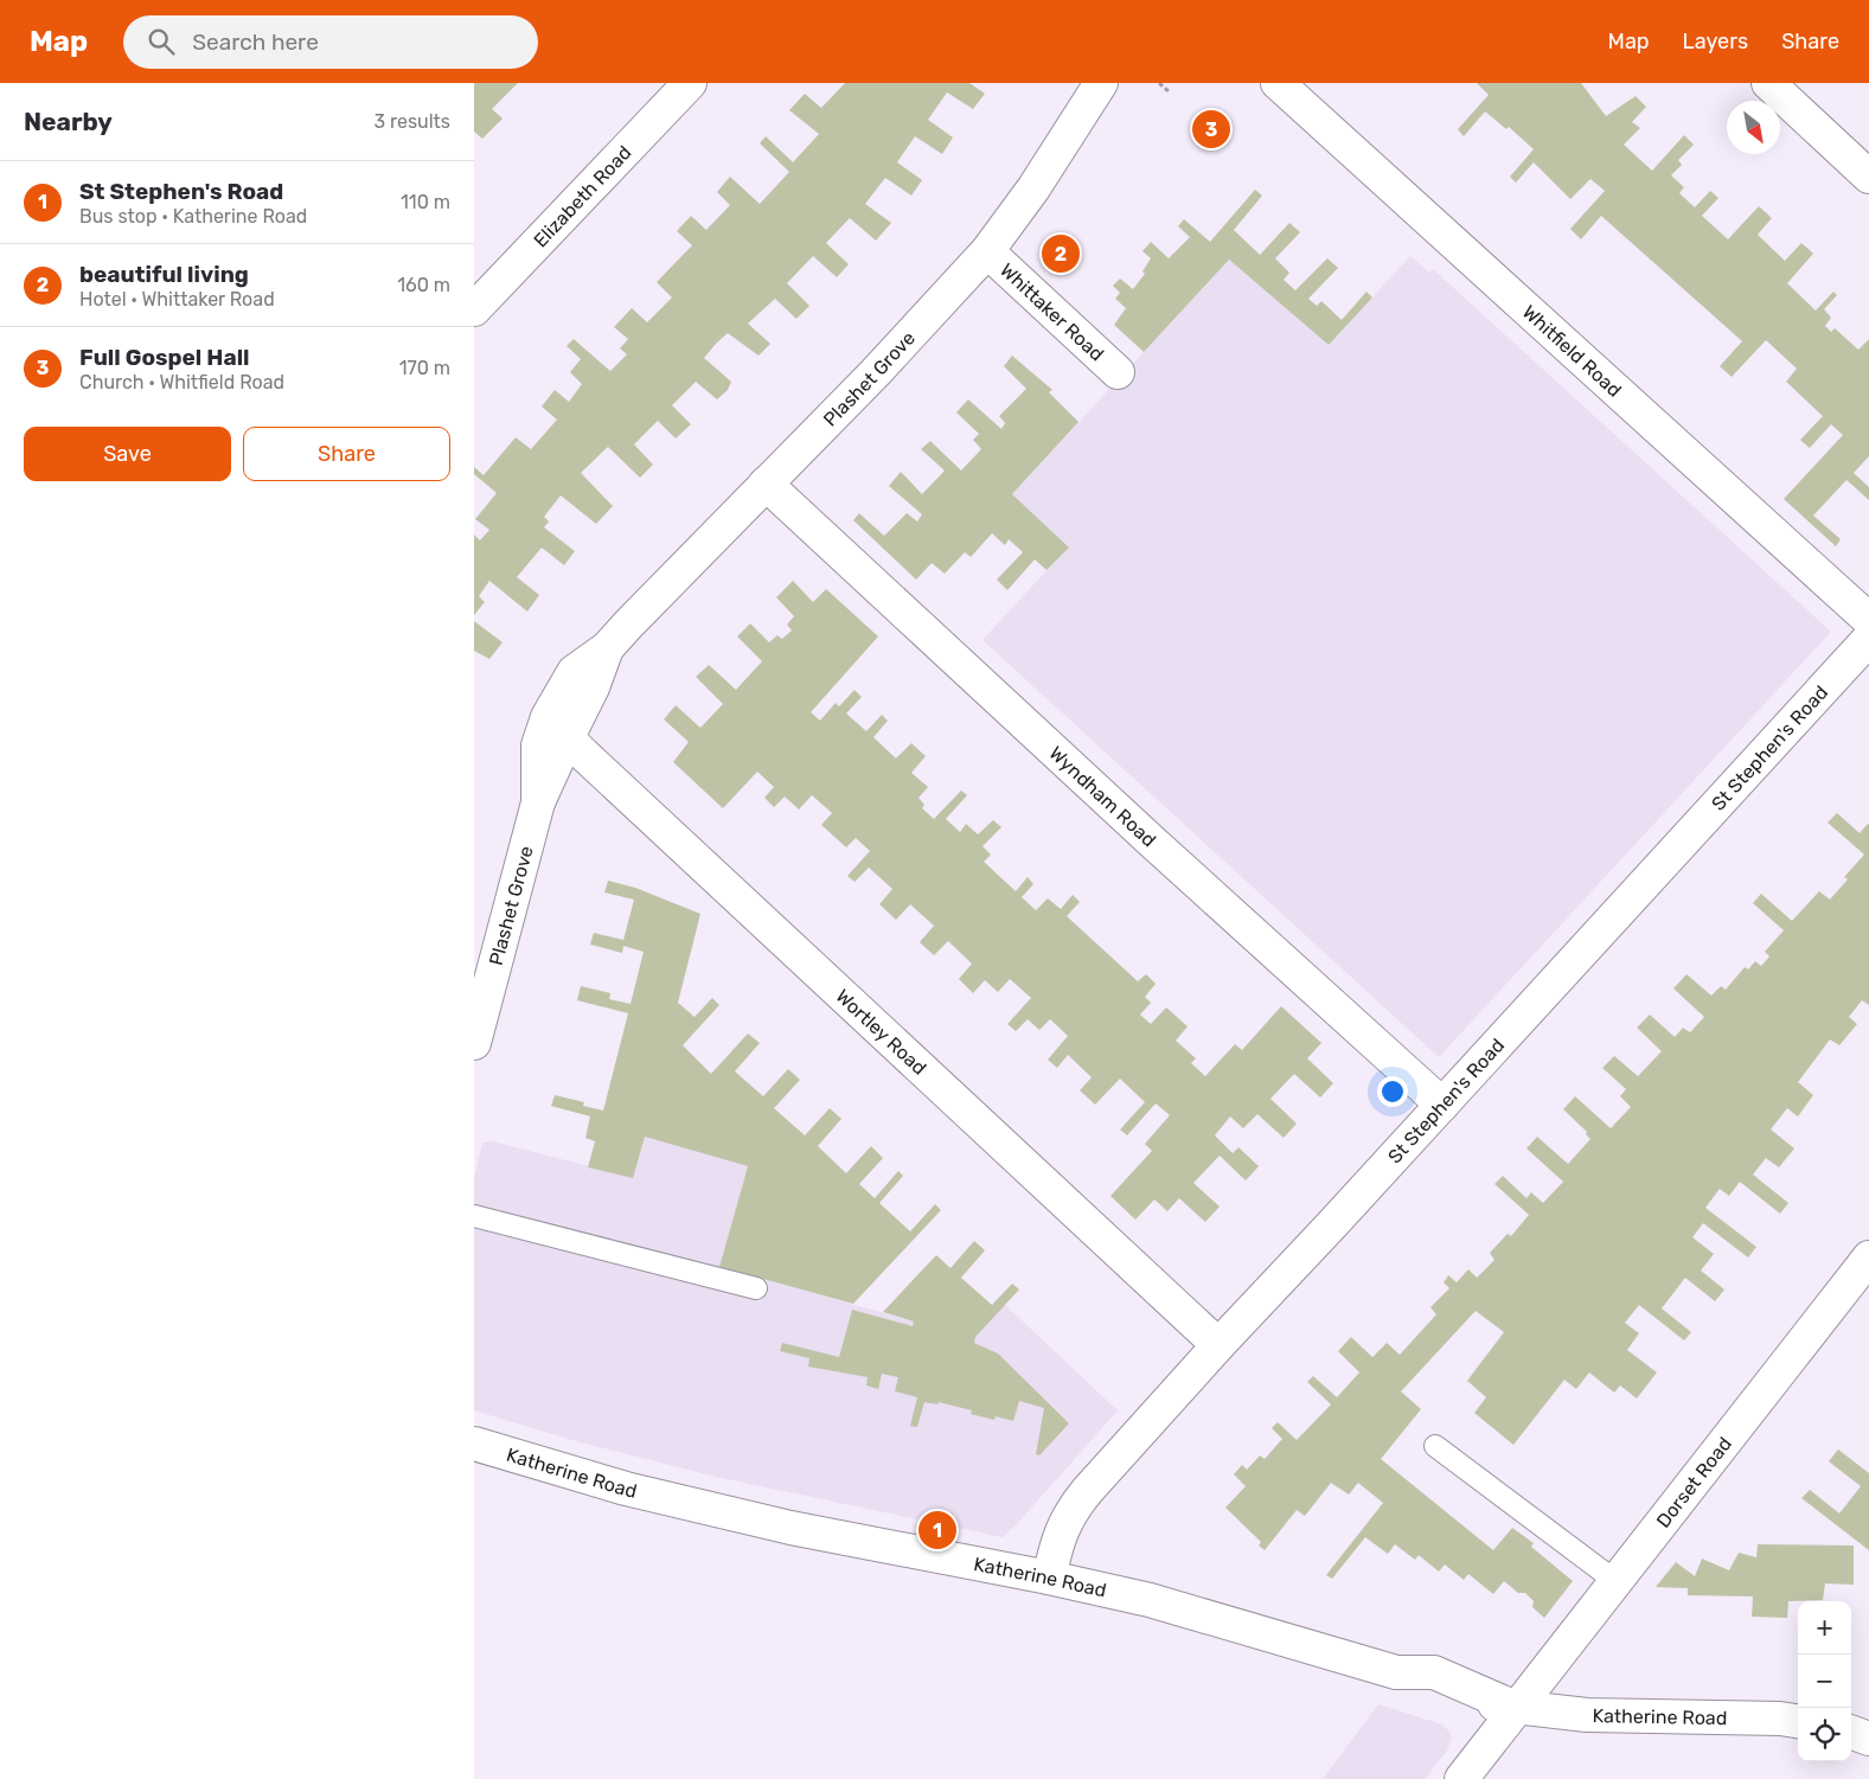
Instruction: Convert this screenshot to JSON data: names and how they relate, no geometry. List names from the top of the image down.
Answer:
{
  "streets": {
    "street": [
      "Elizabeth Road",
      "Whittaker Road",
      "Whitfield Road",
      "Plashet Grove",
      "St Stephen's Road",
      "Wyndham Road",
      "Wortley Road",
      "Katherine Road",
      "Dorset Road"
    ]
  },
  "crossings": [
    ["Whittaker Road", "Plashet Grove"],
    ["Plashet Grove", "Wyndham Road"],
    ["Plashet Grove", "Wortley Road"],
    ["St Stephen's Road", "Wyndham Road"],
    ["St Stephen's Road", "Wortley Road"],
    ["St Stephen's Road", "Katherine Road"],
    ["Katherine Road", "Dorset Road"]
  ],
  "north": "bottom right",
  "page": {
    "header": "Map",
    "search": "Search here",
    "nav": ["Map", "Layers", "Share"],
    "heading": ["Nearby", "3 results"],
    "pins": ["3", "2", "1"],
    "list": [
      {
        "mark": "1",
        "name": "St Stephen's Road",
        "note": "Bus stop · Katherine Road",
        "value": "110 m"
      },
      {
        "mark": "2",
        "name": "beautiful living",
        "note": "Hotel · Whittaker Road",
        "value": "160 m"
      },
      {
        "mark": "3",
        "name": "Full Gospel Hall",
        "note": "Church · Whitfield Road",
        "value": "170 m"
      }
    ],
    "buttons": ["Save", "Share"],
    "map_buttons": ["+", "−"]
  }
}
